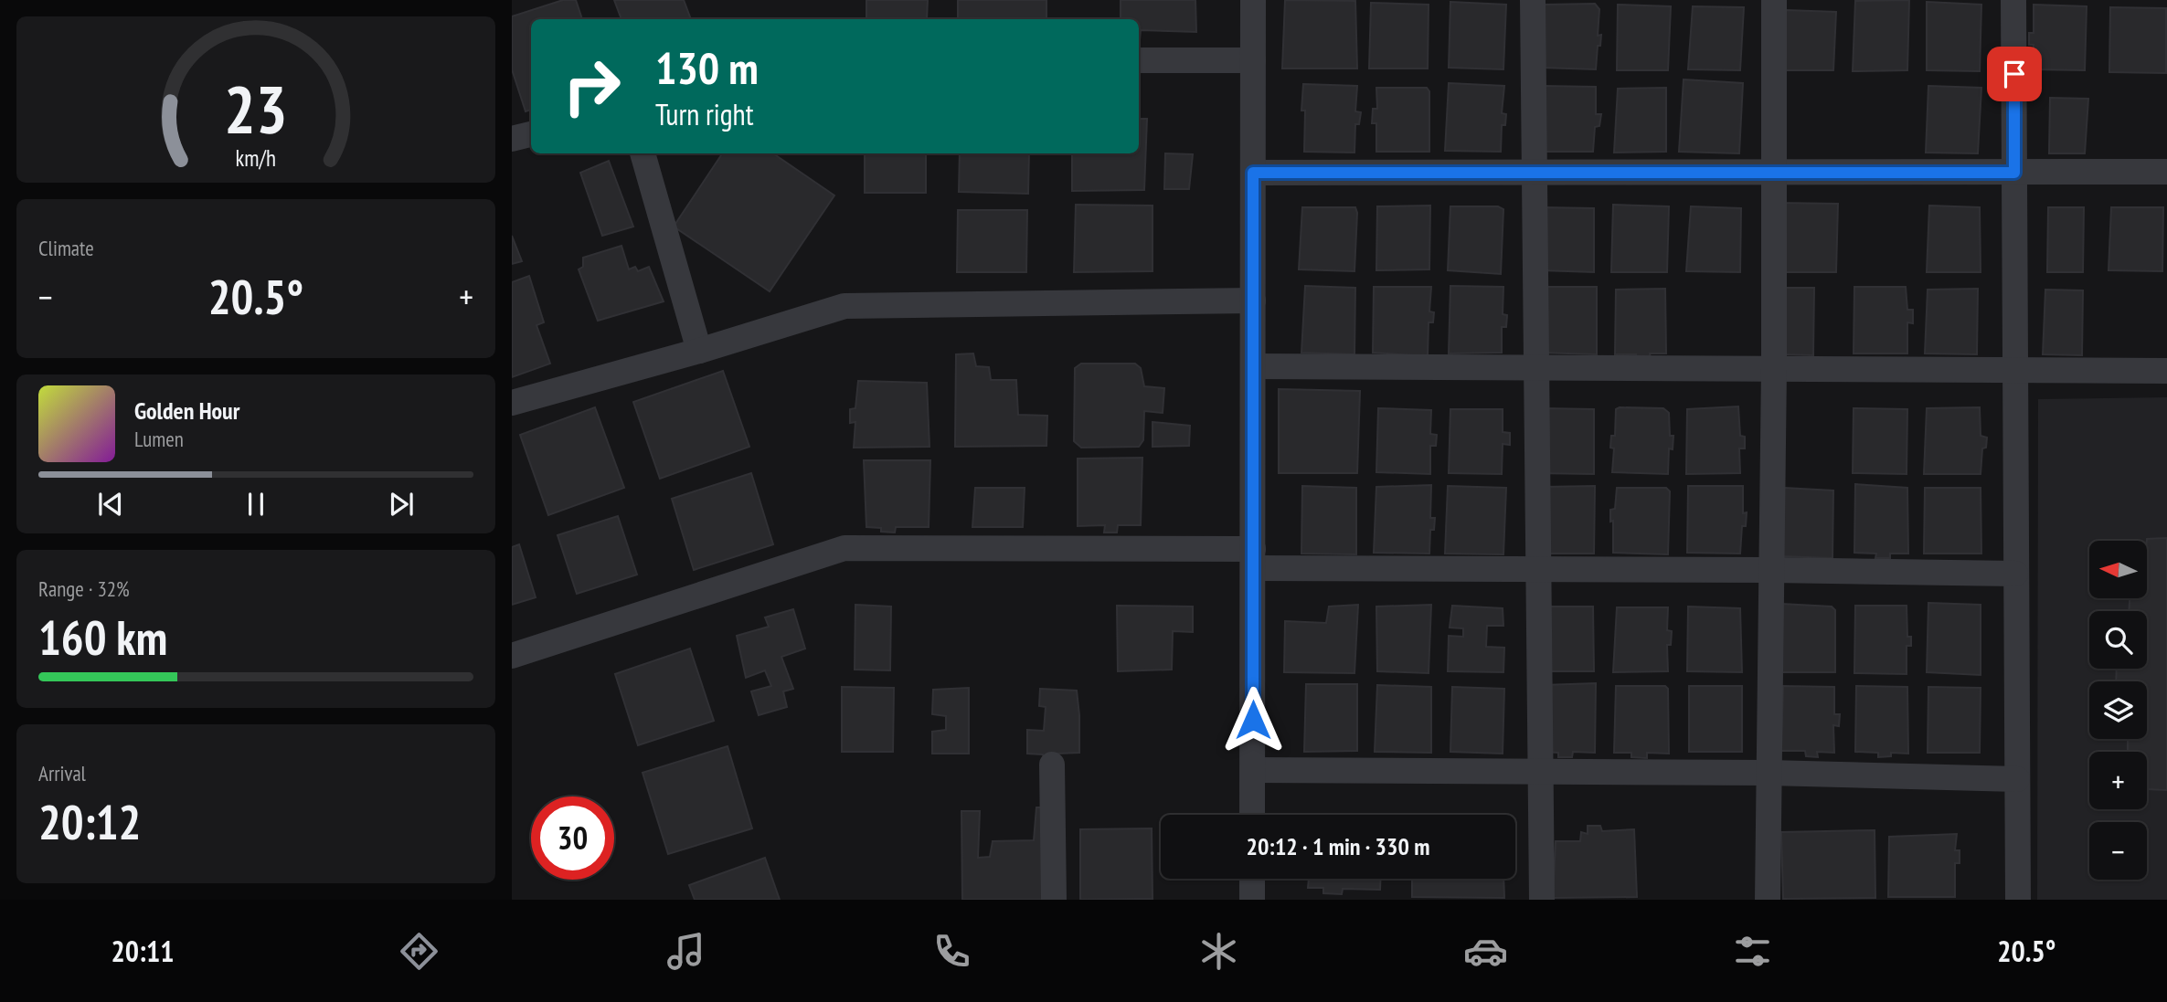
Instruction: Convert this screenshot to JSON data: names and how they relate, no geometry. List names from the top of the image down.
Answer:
{
  "north": "left",
  "page": {
    "turn": ["130 m", "Turn right"],
    "tile": [
      "Climate",
      ["Range · 32%", "160 km"],
      ["Arrival", "20:12"]
    ],
    "heat": ["−", "20.5°", "+"],
    "song": ["Golden Hour", "Lumen"],
    "map_buttons": ["+", "−"],
    "limit": "30",
    "trip": "20:12 · 1 min · 330 m",
    "tabs": ["20:11", "20.5°"],
    "gauge": ["23", "km/h"]
  }
}
